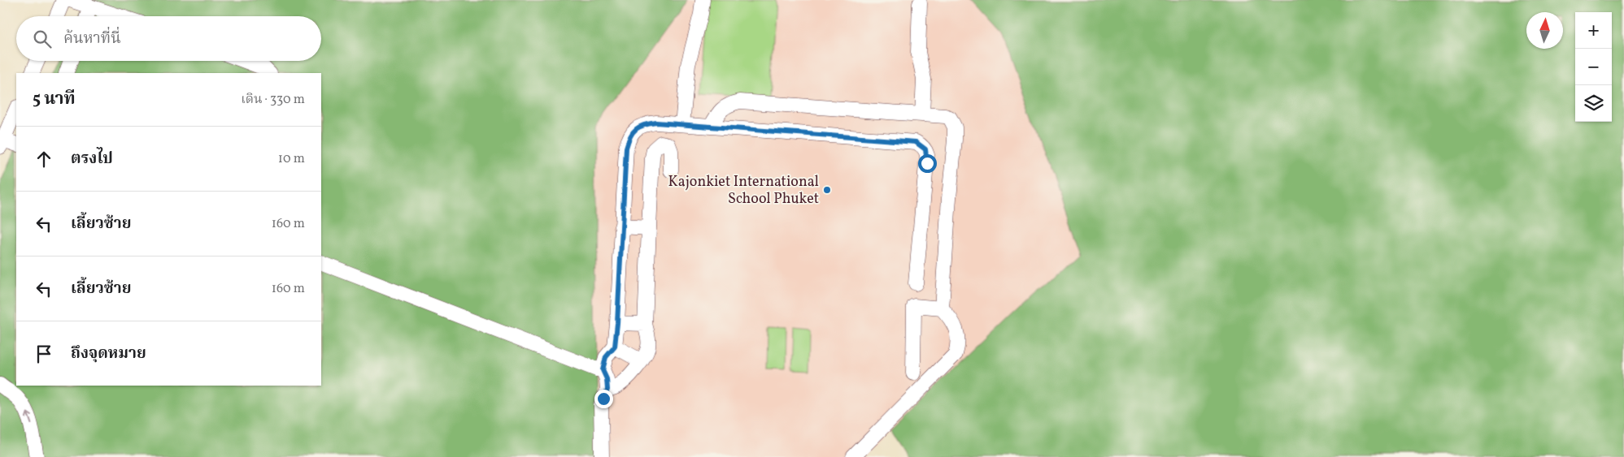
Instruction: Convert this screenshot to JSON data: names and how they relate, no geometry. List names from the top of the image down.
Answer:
{
  "places": ["Kajonkiet International School Phuket"],
  "north": "top",
  "page": {
    "map_buttons": ["+", "−"],
    "search": "ค้นหาที่นี่",
    "heading": ["5 นาที", "เดิน · 330 m"],
    "list": [
      ["ตรงไป", "10 m"],
      ["เลี้ยวซ้าย", "160 m"],
      ["เลี้ยวซ้าย", "160 m"],
      "ถึงจุดหมาย"
    ]
  }
}
